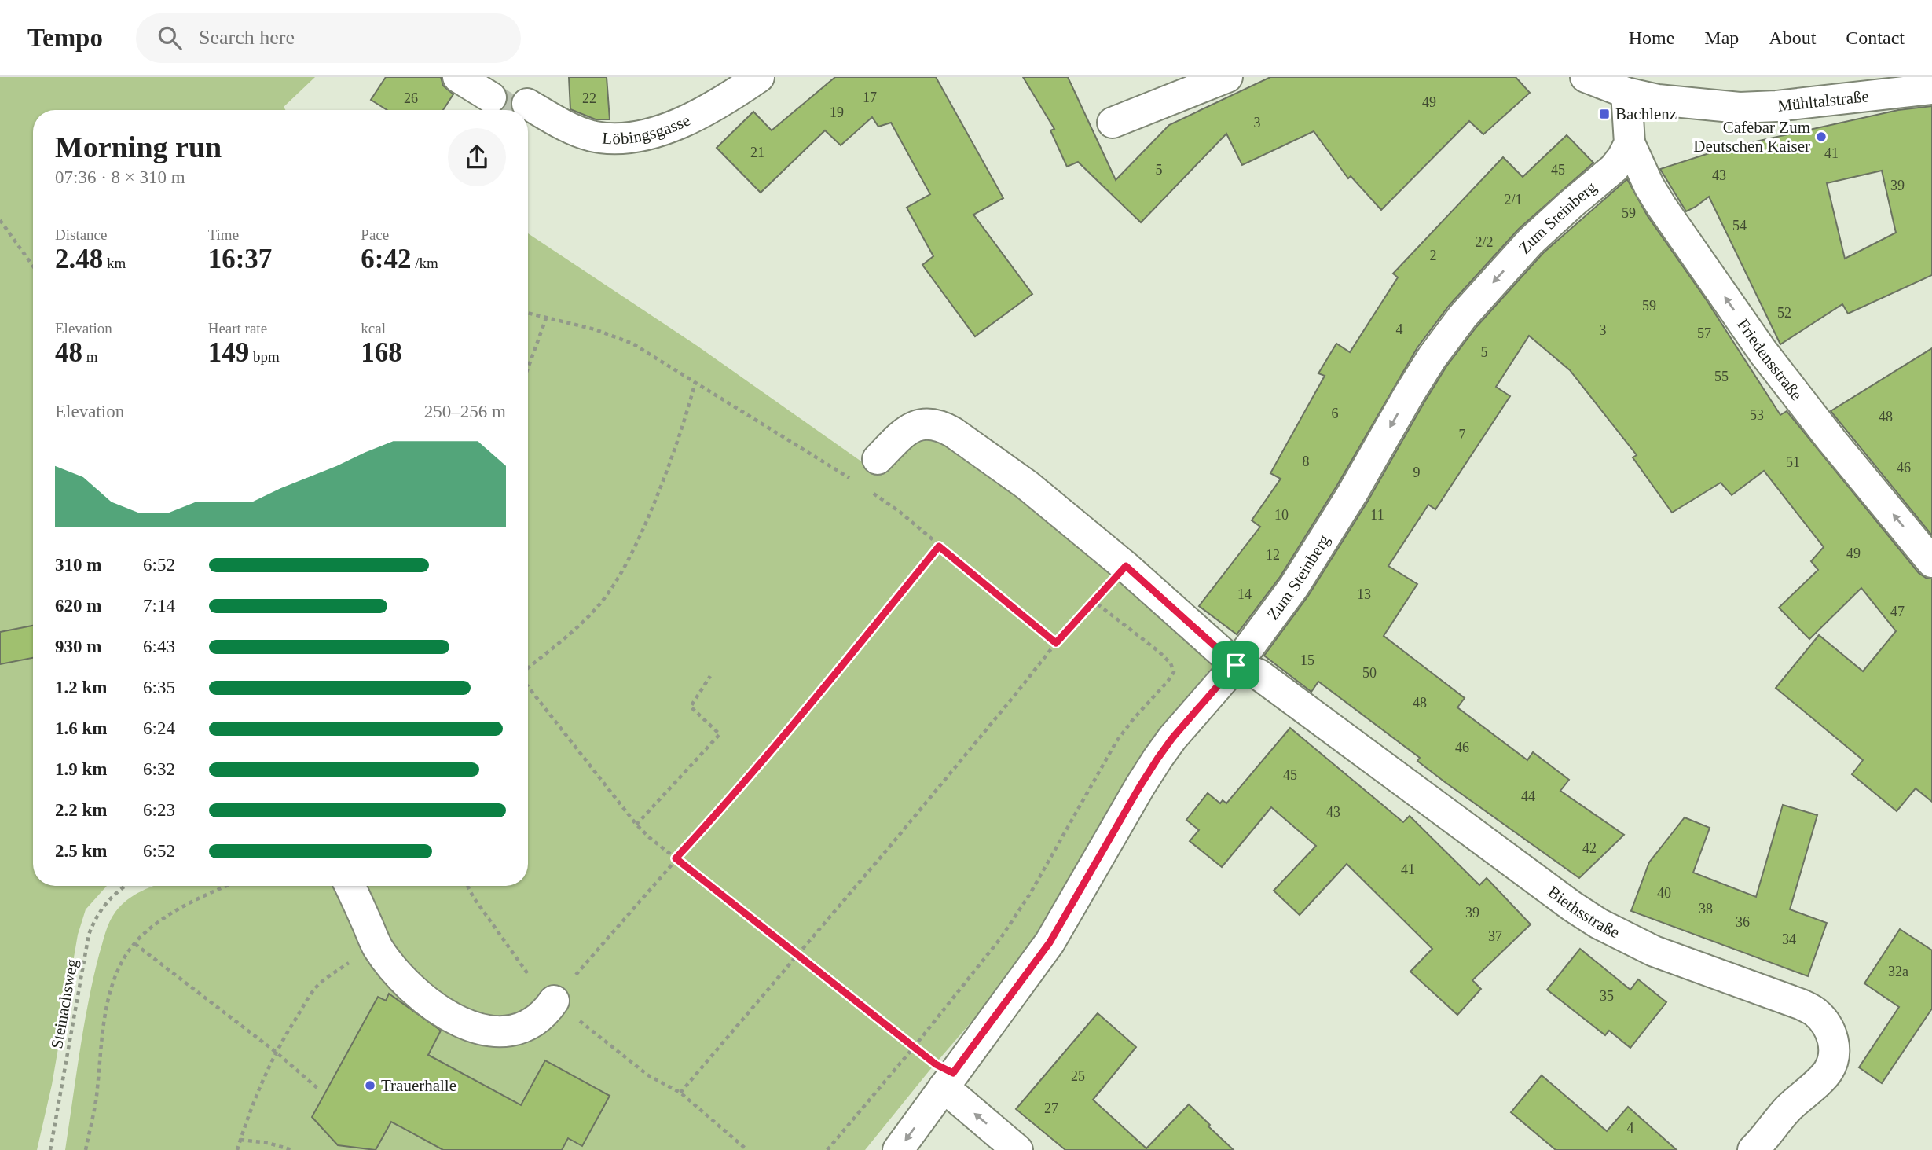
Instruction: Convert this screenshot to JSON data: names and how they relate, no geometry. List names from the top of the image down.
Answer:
{
  "streets": {
    "street": [
      "Mühltalstraße",
      "Löbingsgasse",
      "Zum Steinberg",
      "Friedensstraße",
      "Biethsstraße"
    ],
    "path": ["Steinachsweg"]
  },
  "crossings": [
    ["Zum Steinberg", "Friedensstraße"],
    ["Zum Steinberg", "Biethsstraße"]
  ],
  "one_way": ["Zum Steinberg", "Friedensstraße"],
  "places": {
    "transit": ["Bachlenz"],
    "other": ["Cafebar Zum Deutschen Kaiser", "Trauerhalle"]
  },
  "house_numbers": [
    "17",
    "26",
    "22",
    "49",
    "19",
    "3",
    "21",
    "41",
    "5",
    "45",
    "43",
    "39",
    "2/1",
    "59",
    "54",
    "2/2",
    "2",
    "59",
    "52",
    "4",
    "3",
    "57",
    "5",
    "55",
    "6",
    "53",
    "48",
    "7",
    "8",
    "51",
    "46",
    "9",
    "10",
    "11",
    "49",
    "12",
    "14",
    "13",
    "47",
    "15",
    "50",
    "48",
    "46",
    "45",
    "44",
    "43",
    "42",
    "41",
    "40",
    "38",
    "39",
    "36",
    "37",
    "34",
    "32a",
    "35",
    "25",
    "27",
    "4"
  ],
  "page": {
    "header": "Tempo",
    "search": "Search here",
    "nav": [
      "Home",
      "Map",
      "About",
      "Contact"
    ],
    "heading": ["Morning run", "07:36 · 8 × 310 m"],
    "stats": [
      ["Distance", "2.48 km"],
      ["Time", "16:37"],
      ["Pace", "6:42 /km"],
      ["Elevation", "48 m"],
      ["Heart rate", "149 bpm"],
      ["kcal", "168"]
    ],
    "chart": ["Elevation", "250–256 m"],
    "list": [
      {
        "name": "310 m",
        "note": "6:52"
      },
      {
        "name": "620 m",
        "note": "7:14"
      },
      {
        "name": "930 m",
        "note": "6:43"
      },
      {
        "name": "1.2 km",
        "note": "6:35"
      },
      {
        "name": "1.6 km",
        "note": "6:24"
      },
      {
        "name": "1.9 km",
        "note": "6:32"
      },
      {
        "name": "2.2 km",
        "note": "6:23"
      },
      {
        "name": "2.5 km",
        "note": "6:52"
      }
    ]
  }
}
